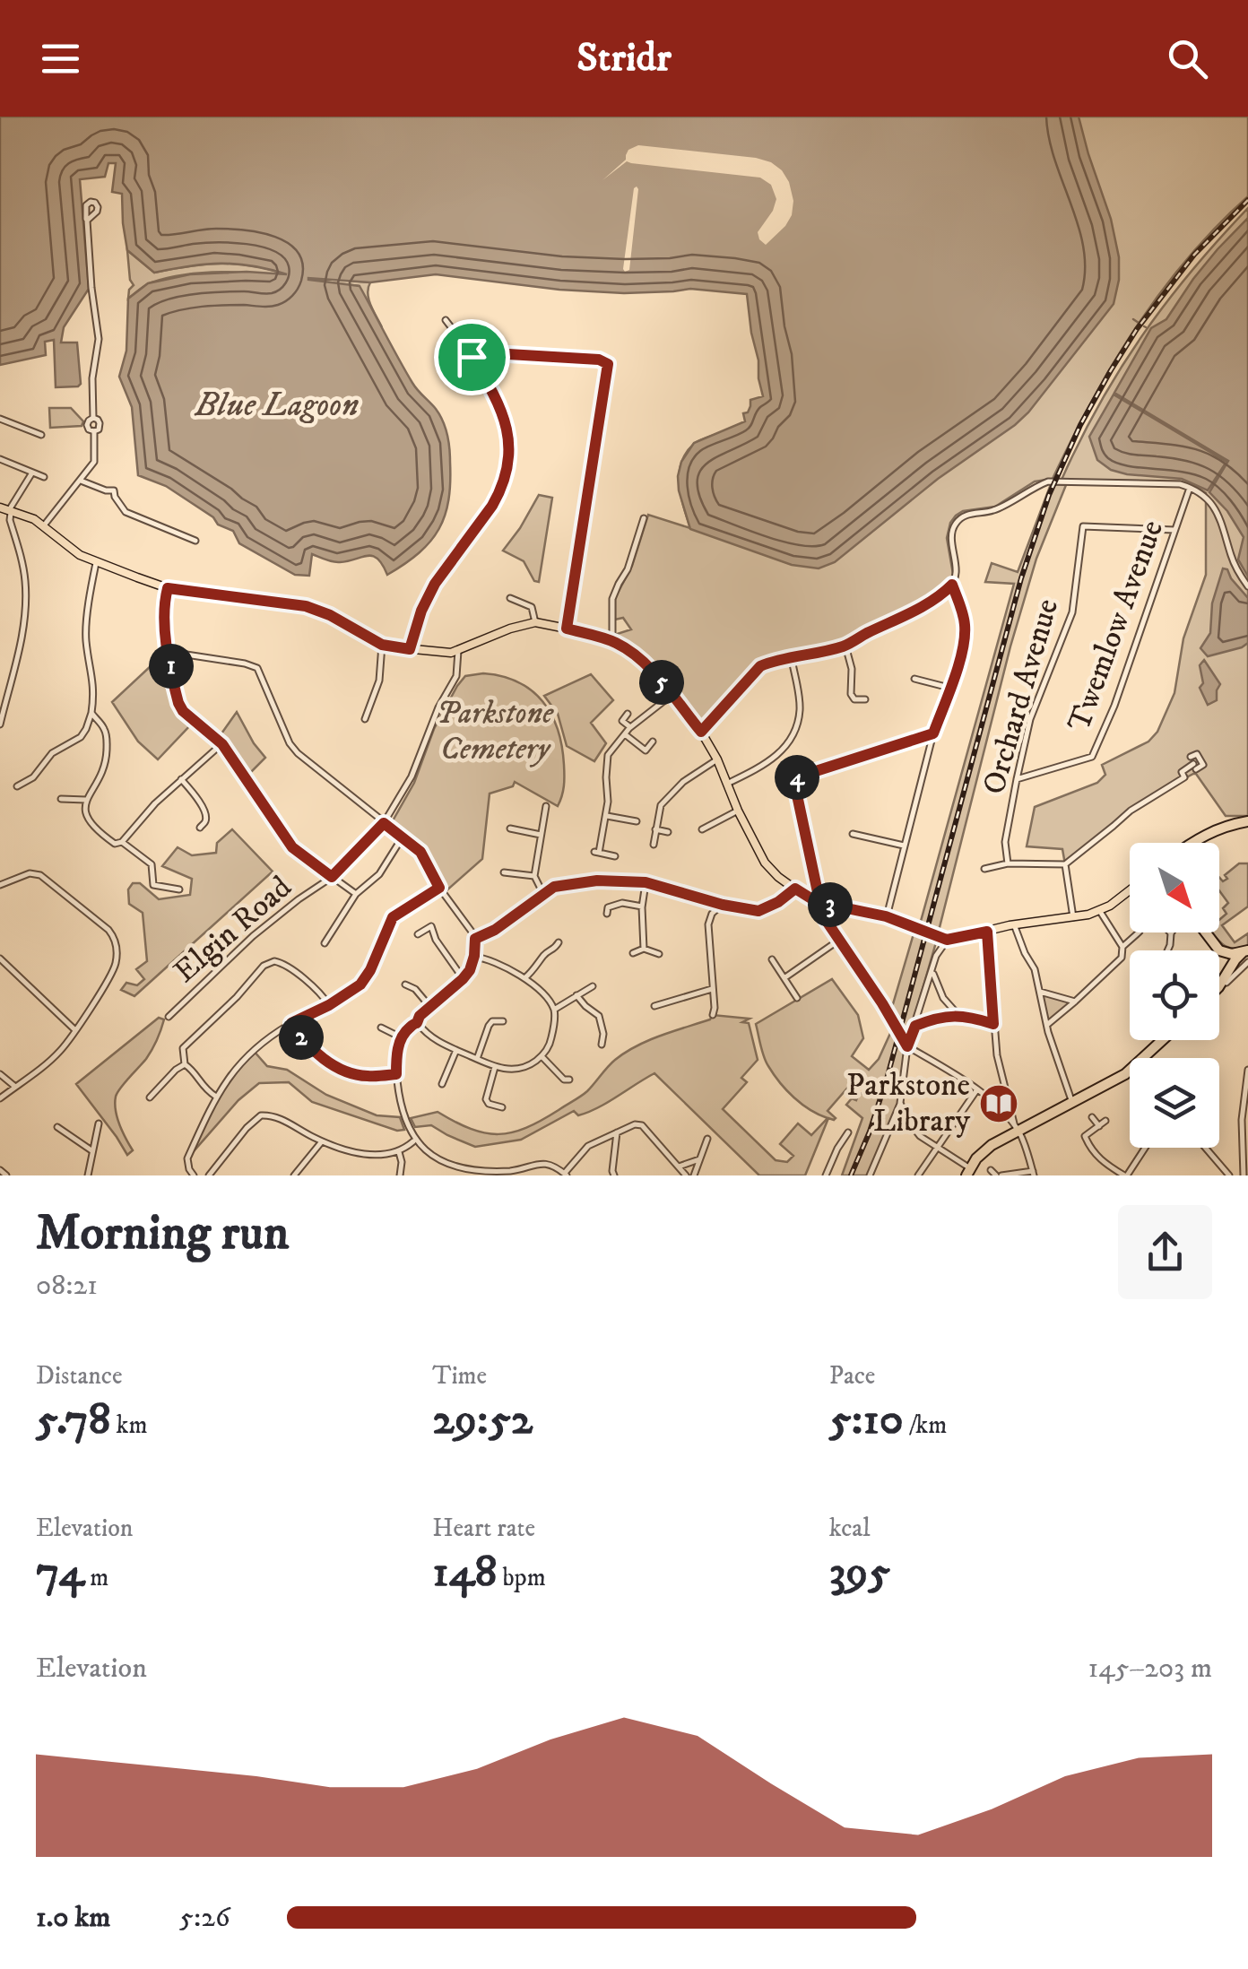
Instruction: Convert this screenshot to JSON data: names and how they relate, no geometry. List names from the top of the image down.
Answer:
{
  "streets": {
    "street": ["Twemlow Avenue", "Orchard Avenue", "Elgin Road"]
  },
  "crossings": [
    ["Twemlow Avenue", "Orchard Avenue"]
  ],
  "water": ["Blue Lagoon"],
  "parks": ["Parkstone Cemetery"],
  "places": {
    "library": ["Parkstone Library"]
  },
  "north": "bottom right",
  "page": {
    "header": "Stridr",
    "pins": [
      "1",
      "5",
      "4",
      "3",
      "2"
    ],
    "heading": ["Morning run", "08:21"],
    "stats": [
      ["Distance", "5.78 km"],
      ["Time", "29:52"],
      ["Pace", "5:10 /km"],
      ["Elevation", "74 m"],
      ["Heart rate", "148 bpm"],
      ["kcal", "395"]
    ],
    "chart": ["Elevation", "145–203 m"],
    "list": [
      {
        "name": "1.0 km",
        "note": "5:26"
      }
    ]
  }
}
